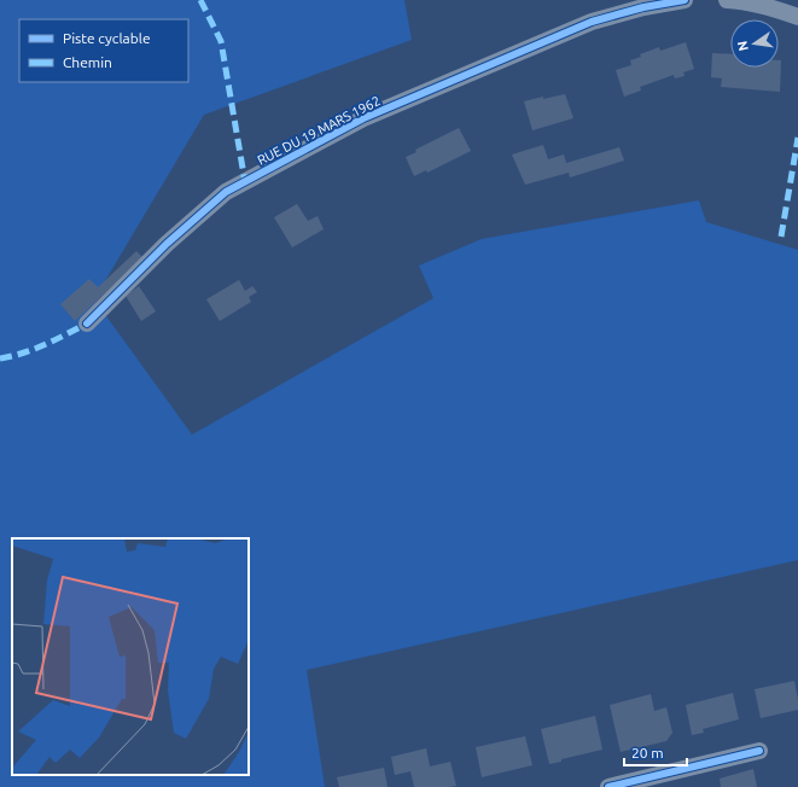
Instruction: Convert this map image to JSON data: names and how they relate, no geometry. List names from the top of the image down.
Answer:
{
  "streets": {
    "street": ["RUE DU 19 MARS 1962"]
  },
  "legend": ["Piste cyclable", "Chemin"],
  "scale_bar": "20 m",
  "north": "left"
}
